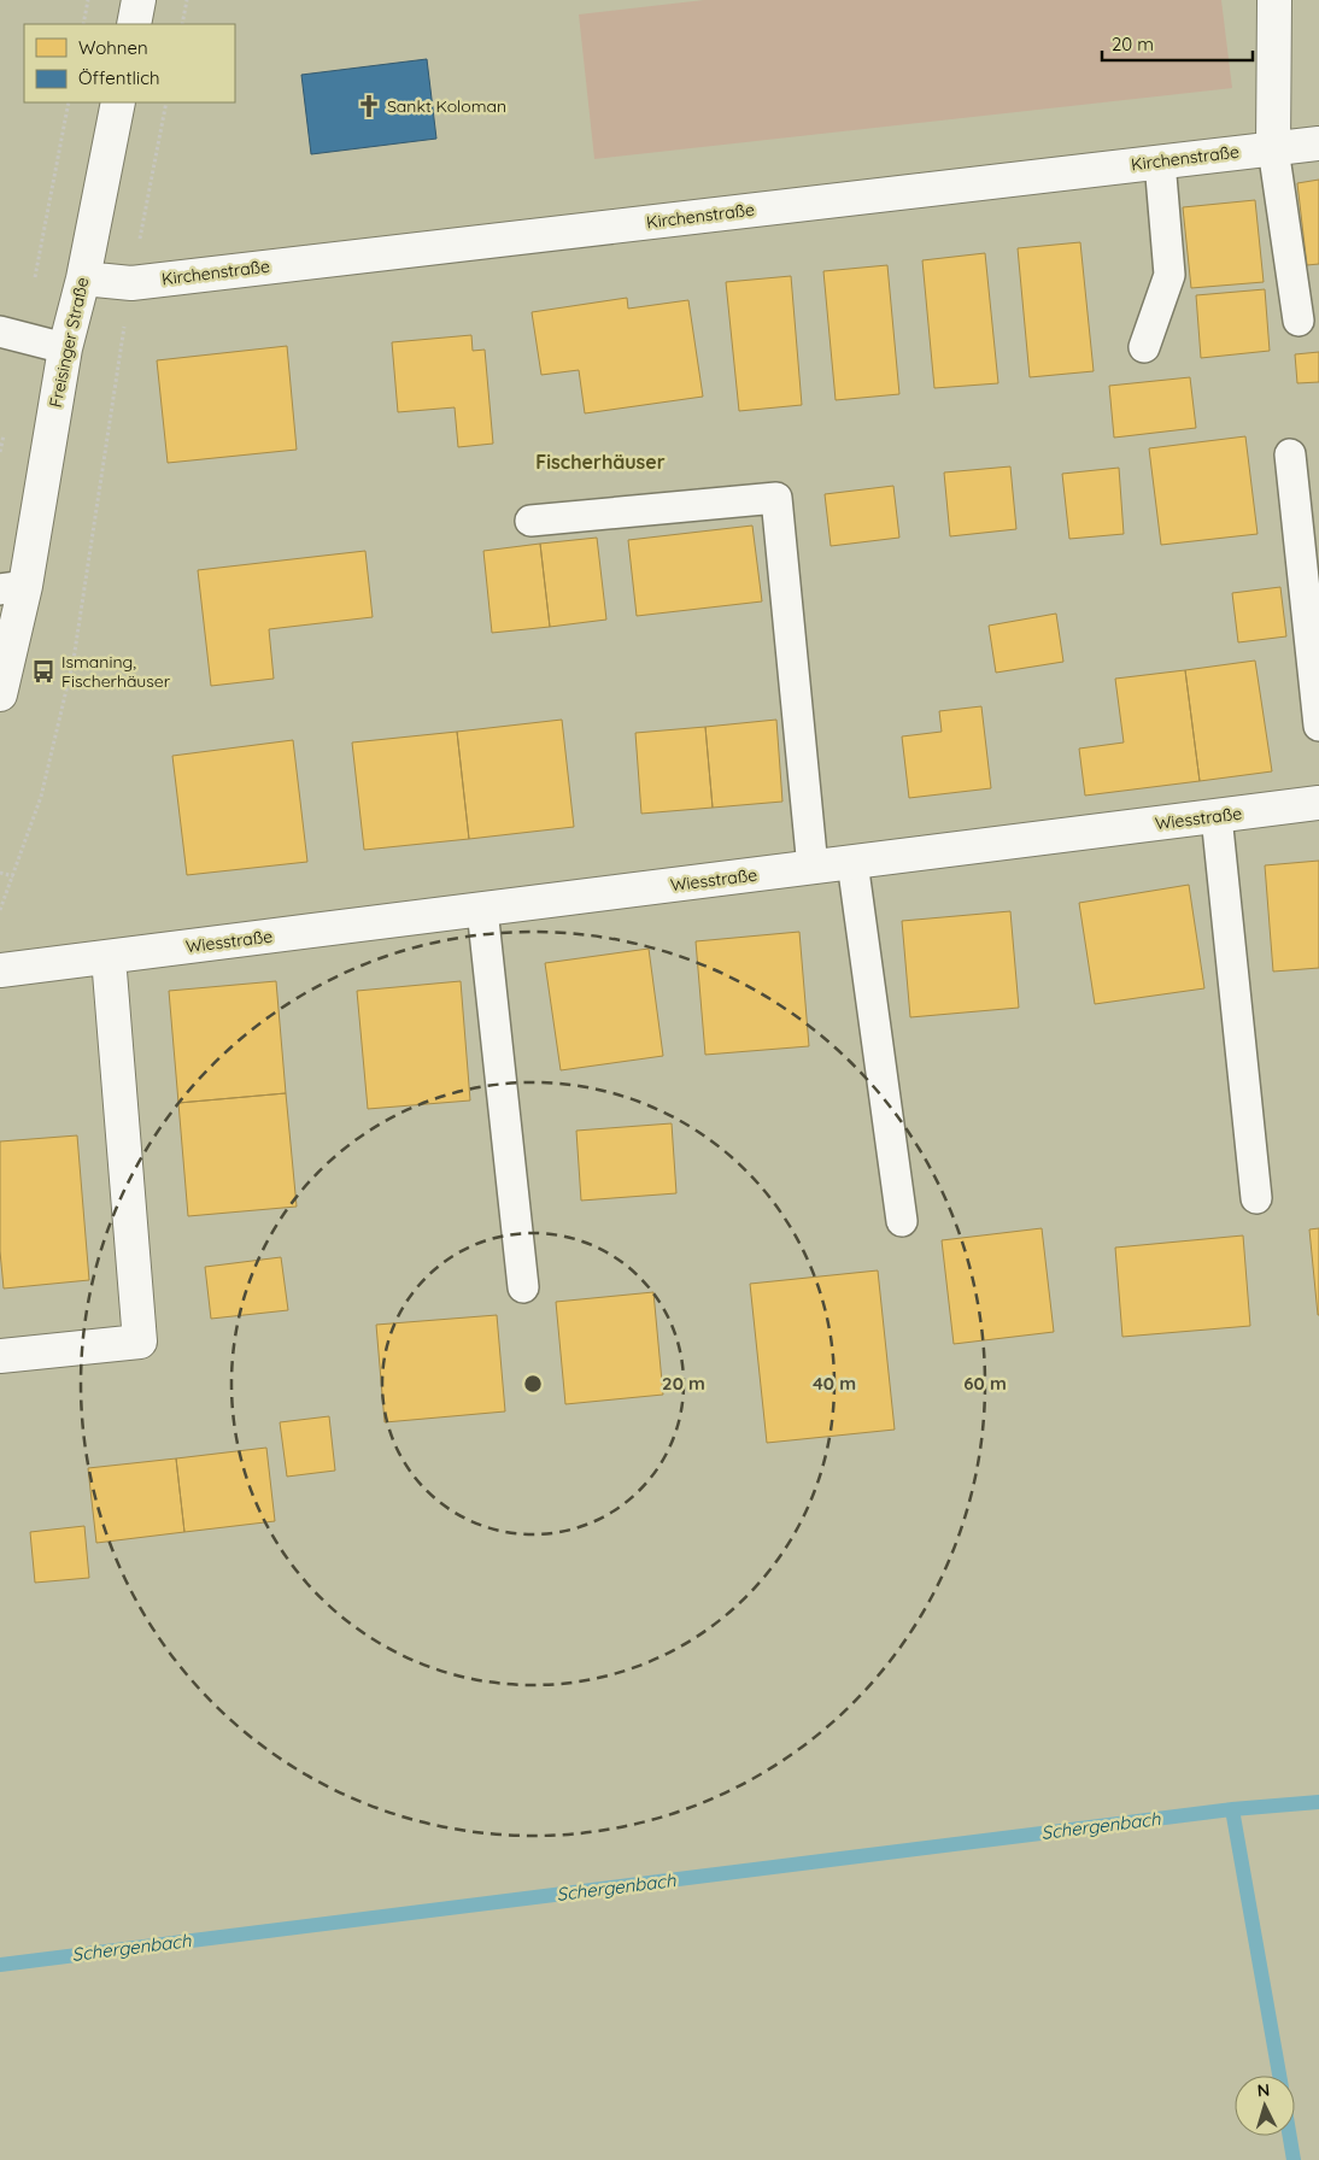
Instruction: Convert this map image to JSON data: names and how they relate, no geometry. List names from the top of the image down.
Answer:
{
  "streets": {
    "street": ["Kirchenstraße", "Freisinger Straße", "Wiesstraße"]
  },
  "crossings": [
    ["Kirchenstraße", "Freisinger Straße"]
  ],
  "districts": ["Fischerhäuser"],
  "water": ["Schergenbach"],
  "places": {
    "church": ["Sankt Koloman"],
    "bus stop": ["Ismaning, Fischerhäuser"]
  },
  "legend": ["Wohnen", "Öffentlich"],
  "scale_bar": "20 m",
  "north": "top",
  "rings": ["20 m", "40 m", "60 m"]
}
